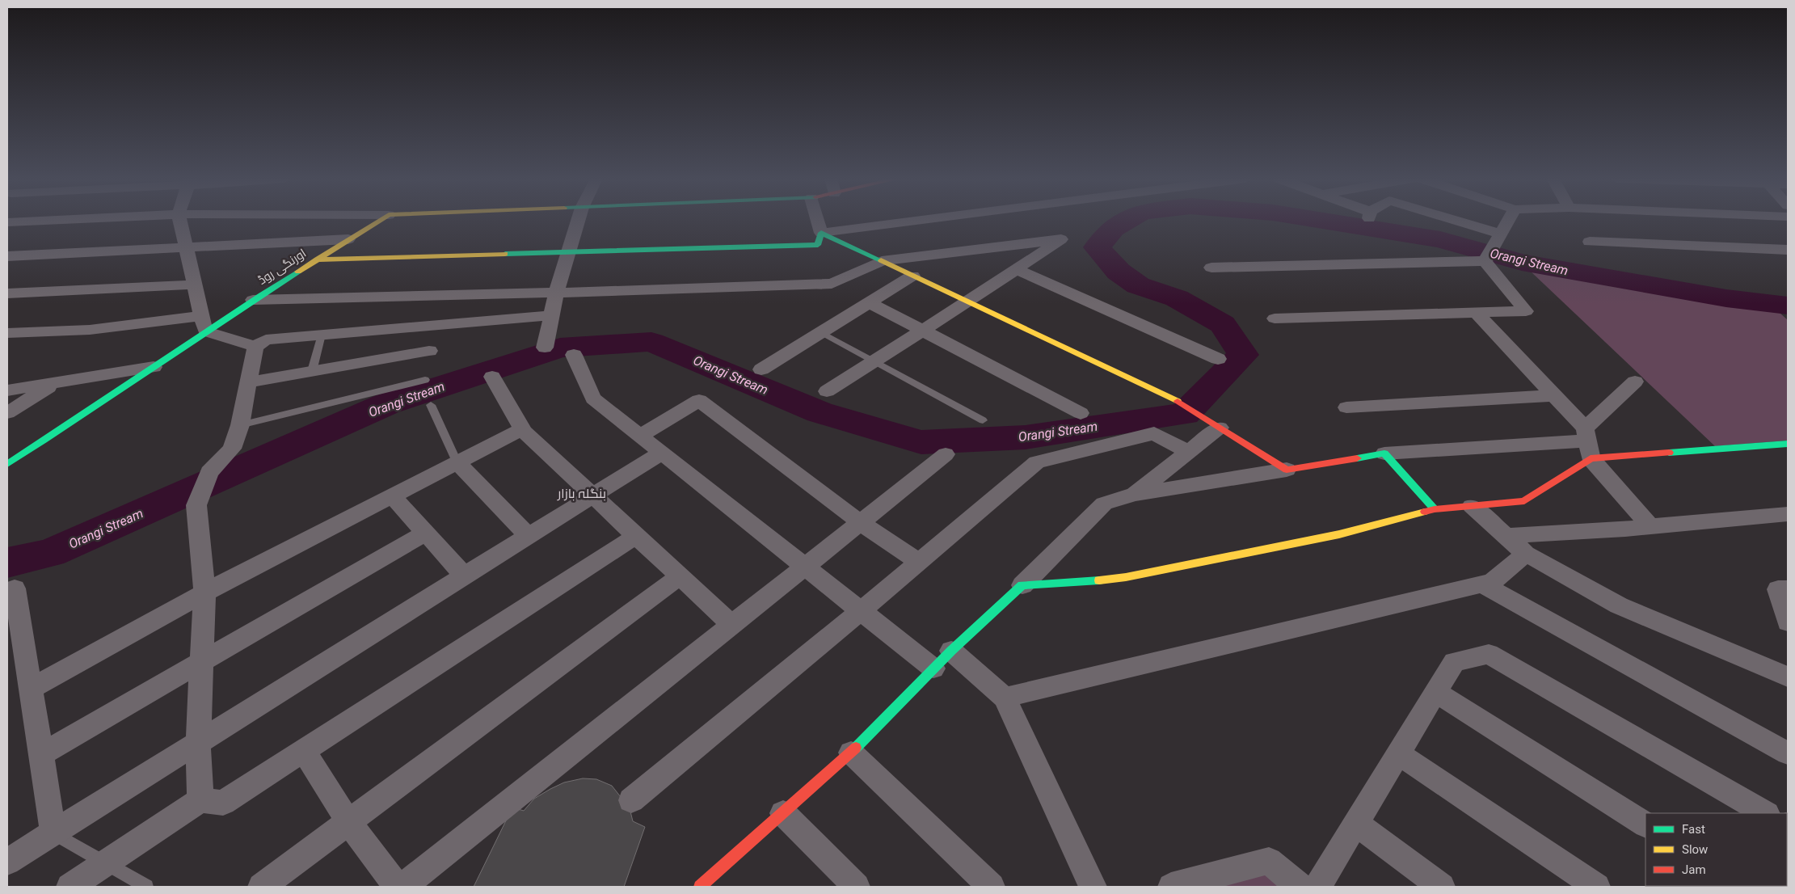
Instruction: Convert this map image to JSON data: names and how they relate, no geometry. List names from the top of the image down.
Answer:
{
  "streets": {
    "street": ["اورنگی روڈ"]
  },
  "districts": ["بنگلہ بازار"],
  "water": ["Orangi Stream"],
  "legend": ["Fast", "Slow", "Jam"]
}
